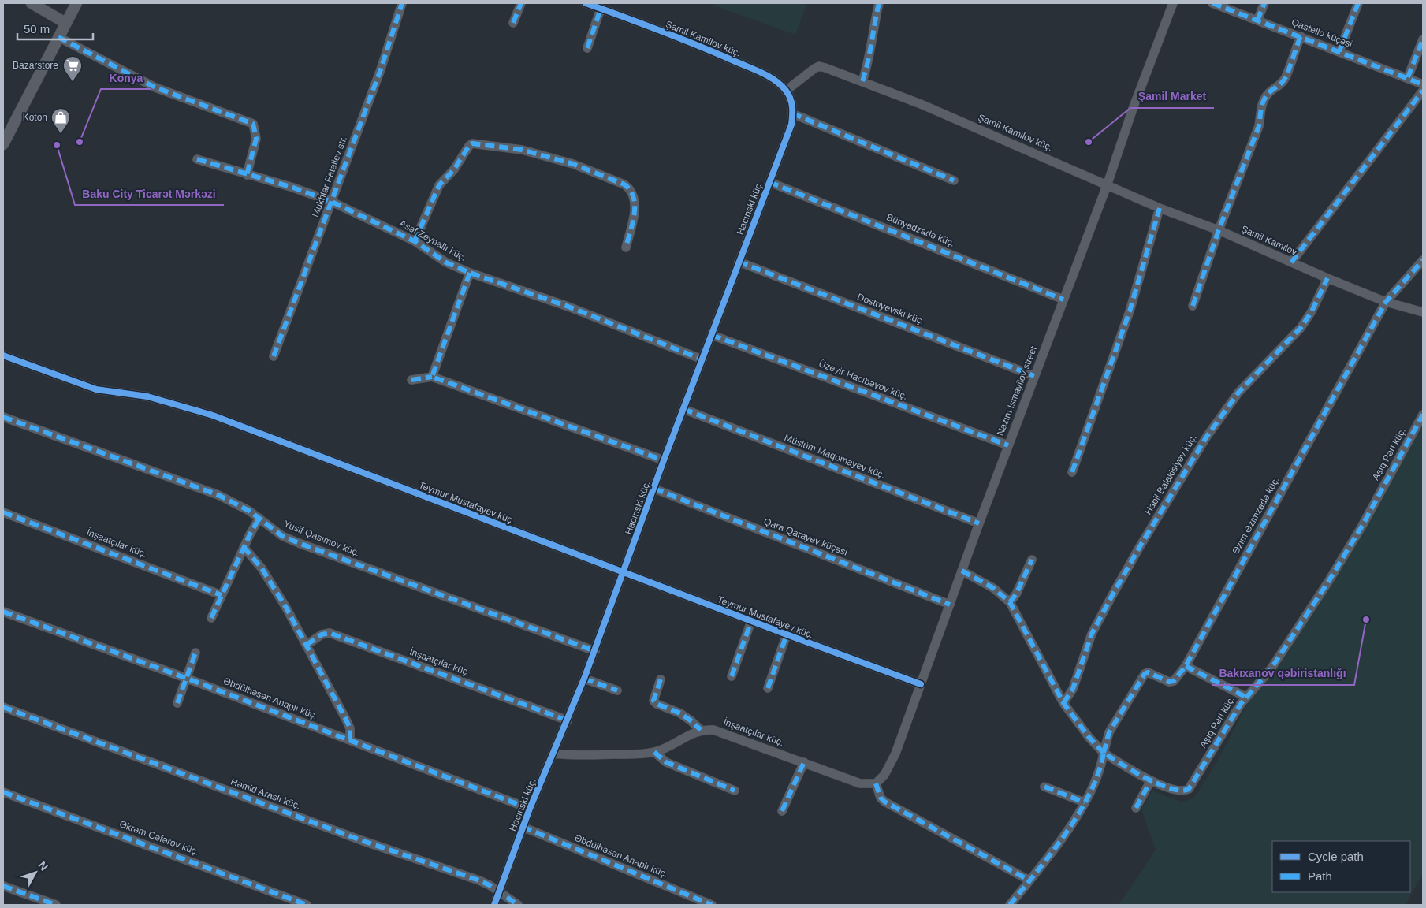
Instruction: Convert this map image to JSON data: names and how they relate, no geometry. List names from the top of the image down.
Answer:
{
  "streets": {
    "street": [
      "Qastello küçəsi",
      "Şamil Kamilov küç.",
      "Mukhtar Fataliev str.",
      "Hacınski küç.",
      "Bünyadzadə küç.",
      "Asəf Zeynallı küç.",
      "Şamil Kamilov",
      "Dostoyevski küç.",
      "Üzeyir Hacıbəyov küç.",
      "Nazim Ismayilov street",
      "Aşıq Pəri küç.",
      "Müslüm Maqomayev küç.",
      "Habil Balakişiyev küç.",
      "Teymur Mustafayev küç.",
      "Əzim Əzimzadə küç.",
      "Qara Qarayev küçəsi",
      "Yusif Qasımov küç.",
      "İnşaatçılar küç.",
      "Əbdülhəsən Anaplı küç.",
      "Həmid Araslı küç.",
      "Əkrəm Cəfərov küç."
    ]
  },
  "crossings": [
    ["Şamil Kamilov küç.", "Şamil Kamilov"],
    ["Şamil Kamilov küç.", "Nazim Ismayilov street"],
    ["Mukhtar Fataliev str.", "Asəf Zeynallı küç."],
    ["Hacınski küç.", "Bünyadzadə küç."],
    ["Hacınski küç.", "Asəf Zeynallı küç."],
    ["Hacınski küç.", "Dostoyevski küç."],
    ["Hacınski küç.", "Üzeyir Hacıbəyov küç."],
    ["Hacınski küç.", "Müslüm Maqomayev küç."],
    ["Hacınski küç.", "Teymur Mustafayev küç."],
    ["Hacınski küç.", "Qara Qarayev küçəsi"],
    ["Hacınski küç.", "Yusif Qasımov küç."],
    ["Hacınski küç.", "İnşaatçılar küç."],
    ["Hacınski küç.", "Əbdülhəsən Anaplı küç."],
    ["Hacınski küç.", "Həmid Araslı küç."],
    ["Bünyadzadə küç.", "Nazim Ismayilov street"],
    ["Şamil Kamilov", "Nazim Ismayilov street"],
    ["Şamil Kamilov", "Habil Balakişiyev küç."],
    ["Şamil Kamilov", "Əzim Əzimzadə küç."],
    ["Dostoyevski küç.", "Nazim Ismayilov street"],
    ["Üzeyir Hacıbəyov küç.", "Nazim Ismayilov street"],
    ["Nazim Ismayilov street", "Müslüm Maqomayev küç."],
    ["Nazim Ismayilov street", "Teymur Mustafayev küç."],
    ["Nazim Ismayilov street", "Qara Qarayev küçəsi"],
    ["Nazim Ismayilov street", "İnşaatçılar küç."],
    ["Aşıq Pəri küç.", "Habil Balakişiyev küç."],
    ["Aşıq Pəri küç.", "Əzim Əzimzadə küç."]
  ],
  "places": {
    "supermarket": ["Bazarstore"],
    "shop": ["Koton"],
    "other": [
      "Konya",
      "Şamil Market",
      "Baku City Ticarət Mərkəzi",
      "Bakıxanov qəbiristanlığı"
    ]
  },
  "legend": ["Cycle path", "Path"],
  "scale_bar": "50 m",
  "north": "top right"
}
